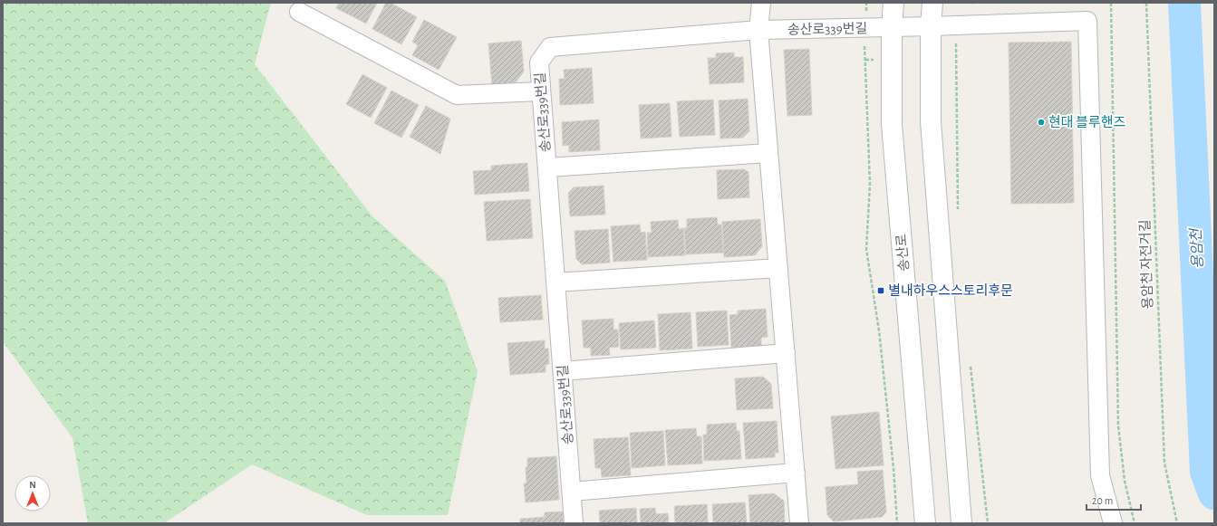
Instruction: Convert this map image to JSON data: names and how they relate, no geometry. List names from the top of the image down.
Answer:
{
  "streets": {
    "street": ["송산로339번길", "송산로"],
    "path": ["용암천 자전거길"]
  },
  "crossings": [
    ["송산로339번길", "송산로"]
  ],
  "water": ["용암천"],
  "places": {
    "other": ["현대 블루핸즈"],
    "transit": ["별내하우스스토리후문"]
  },
  "scale_bar": "20 m",
  "north": "top"
}
